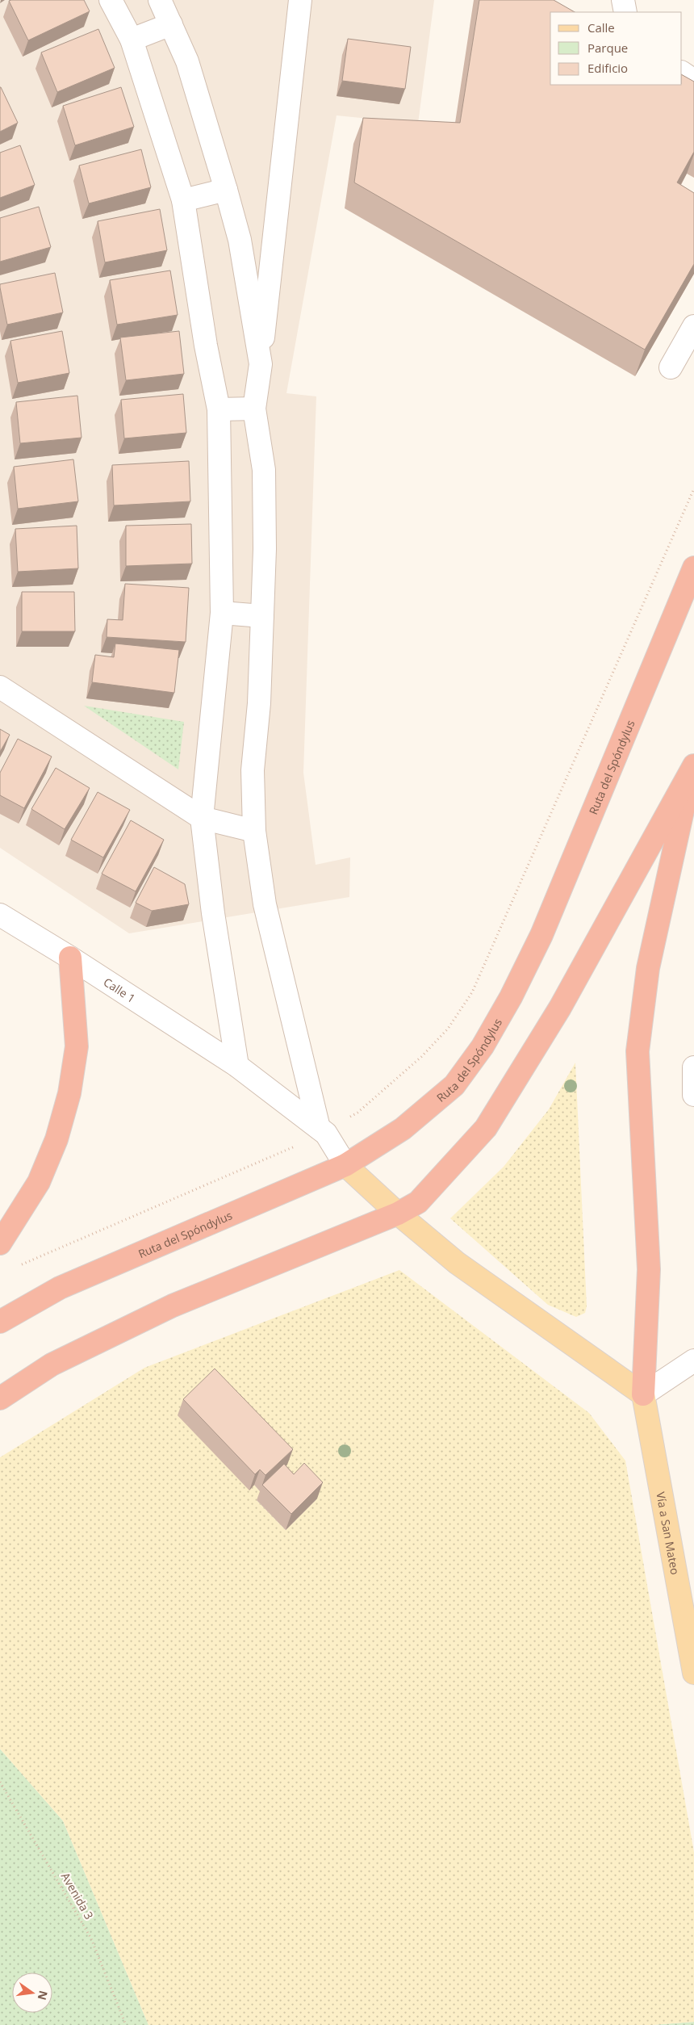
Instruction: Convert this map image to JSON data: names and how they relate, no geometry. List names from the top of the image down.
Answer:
{
  "streets": {
    "highway": ["Ruta del Spóndylus"],
    "main road": ["Vía a San Mateo"],
    "street": ["Calle 1"],
    "path": ["Avenida 3"]
  },
  "legend": ["Calle", "Parque", "Edificio"],
  "north": "right"
}
